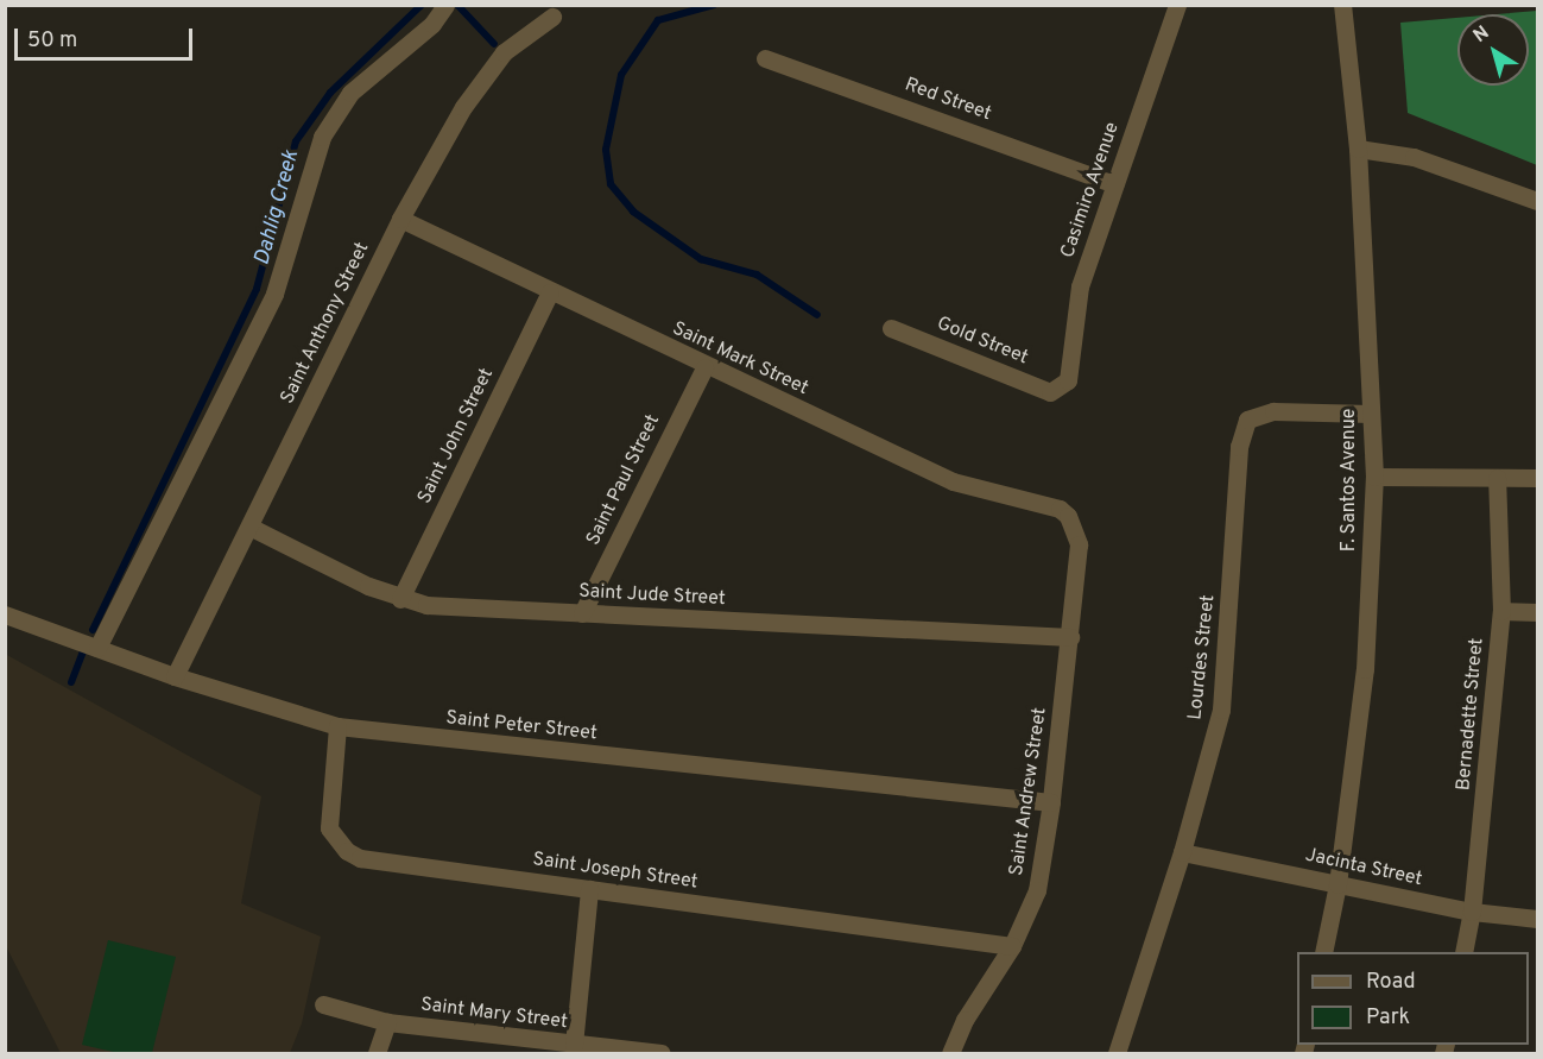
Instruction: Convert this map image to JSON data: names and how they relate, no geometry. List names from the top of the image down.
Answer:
{
  "streets": {
    "street": [
      "Red Street",
      "Casimiro Avenue",
      "Saint Anthony Street",
      "Gold Street",
      "Saint Mark Street",
      "Saint John Street",
      "Saint Paul Street",
      "F. Santos Avenue",
      "Saint Jude Street",
      "Lourdes Street",
      "Bernadette Street",
      "Saint Peter Street",
      "Saint Andrew Street",
      "Jacinta Street",
      "Saint Joseph Street",
      "Saint Mary Street"
    ]
  },
  "crossings": [
    ["Red Street", "Casimiro Avenue"],
    ["Casimiro Avenue", "Gold Street"],
    ["Saint Anthony Street", "Saint Mark Street"],
    ["Saint Anthony Street", "Saint Jude Street"],
    ["Saint Anthony Street", "Saint Peter Street"],
    ["Saint Mark Street", "Saint John Street"],
    ["Saint Mark Street", "Saint Paul Street"],
    ["Saint Mark Street", "Saint Andrew Street"],
    ["Saint John Street", "Saint Jude Street"],
    ["Saint Paul Street", "Saint Jude Street"],
    ["F. Santos Avenue", "Lourdes Street"],
    ["F. Santos Avenue", "Jacinta Street"],
    ["Saint Jude Street", "Saint Andrew Street"],
    ["Lourdes Street", "Jacinta Street"],
    ["Bernadette Street", "Jacinta Street"],
    ["Saint Peter Street", "Saint Andrew Street"],
    ["Saint Peter Street", "Saint Joseph Street"],
    ["Saint Andrew Street", "Saint Joseph Street"]
  ],
  "water": ["Dahlig Creek"],
  "legend": ["Road", "Park"],
  "scale_bar": "50 m",
  "north": "top left"
}
